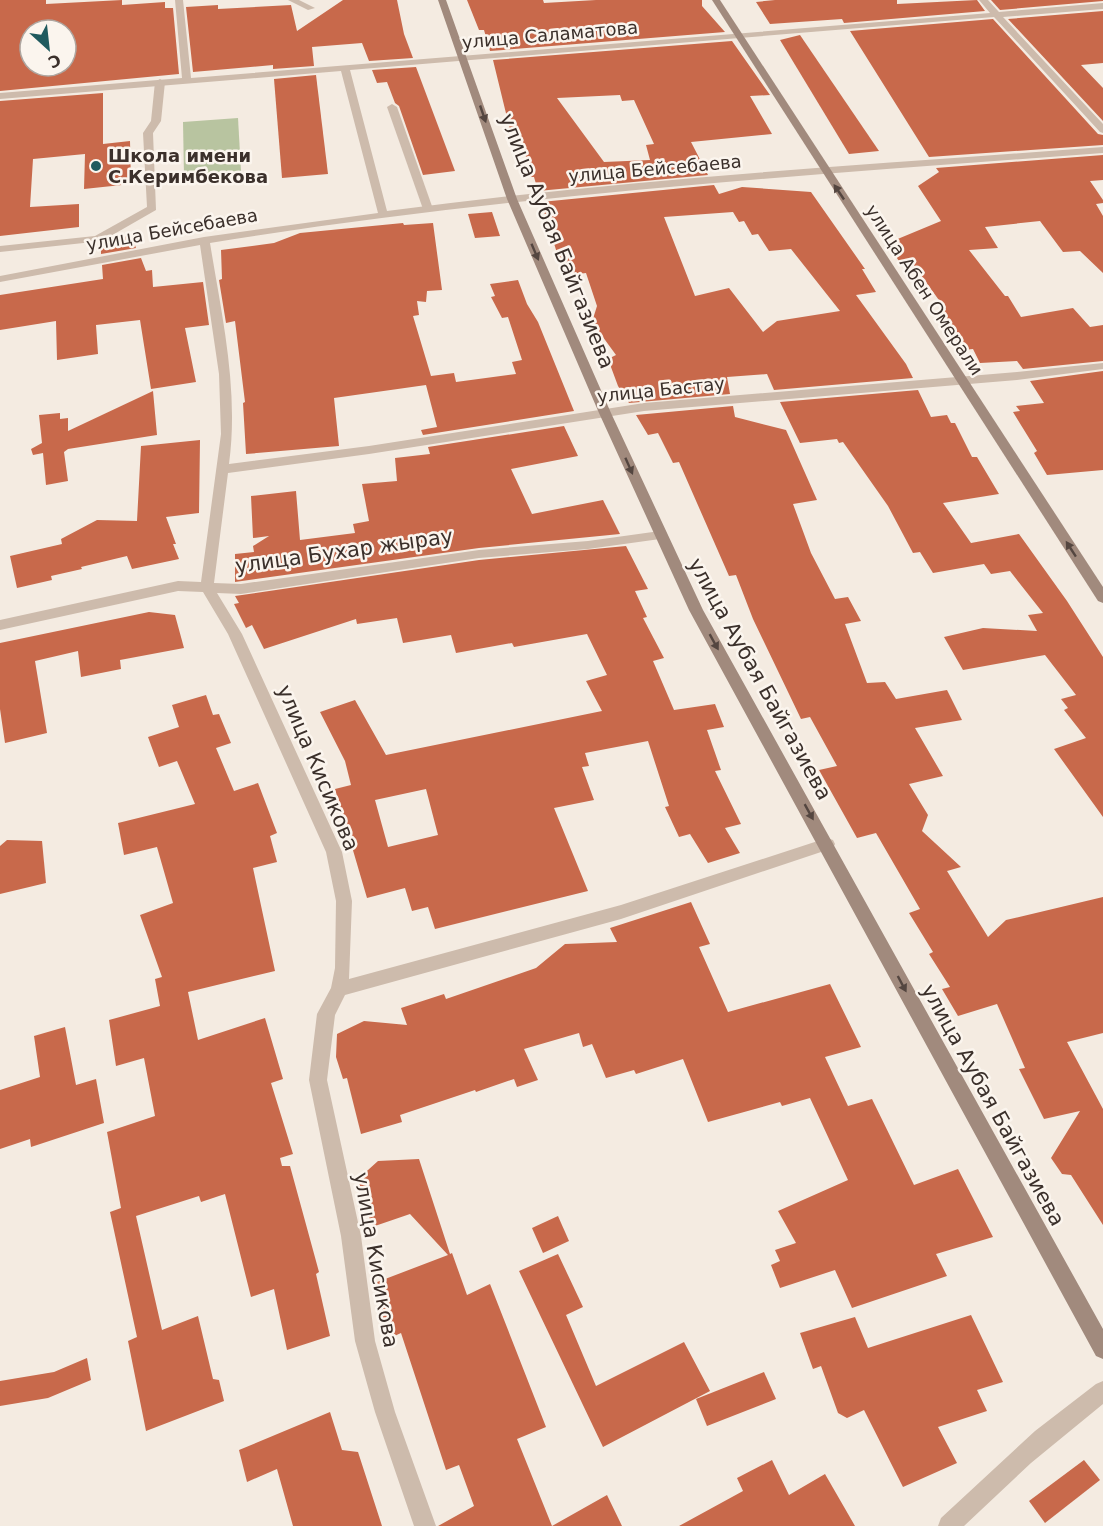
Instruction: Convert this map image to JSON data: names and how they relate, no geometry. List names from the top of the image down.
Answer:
{
  "streets": {
    "main road": ["улица Аубая Байгазиева", "улица Абен Омерали"],
    "street": [
      "улица Саламатова",
      "улица Бейсебаева",
      "улица Бастау",
      "улица Бухар жырау",
      "улица Кисикова"
    ]
  },
  "crossings": [
    ["улица Саламатова", "улица Аубая Байгазиева"],
    ["улица Саламатова", "улица Абен Омерали"],
    ["улица Бейсебаева", "улица Аубая Байгазиева"],
    ["улица Бейсебаева", "улица Абен Омерали"],
    ["улица Аубая Байгазиева", "улица Бастау"],
    ["улица Аубая Байгазиева", "улица Бухар жырау"],
    ["улица Абен Омерали", "улица Бастау"],
    ["улица Бухар жырау", "улица Кисикова"]
  ],
  "one_way": ["улица Аубая Байгазиева", "улица Абен Омерали"],
  "places": ["Школа имени С.Керимбекова"],
  "north": "bottom right"
}
